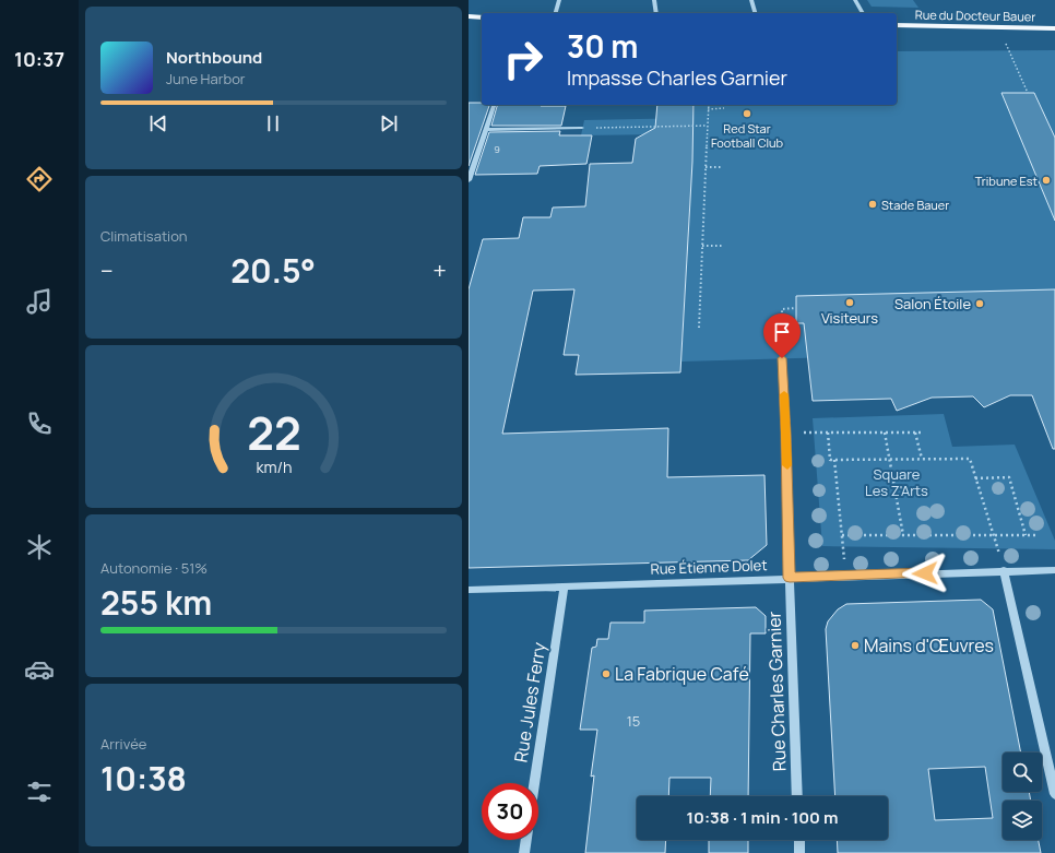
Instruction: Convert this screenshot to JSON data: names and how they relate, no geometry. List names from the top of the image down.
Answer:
{
  "streets": {
    "main road": ["Rue du Docteur Bauer"],
    "street": ["Rue Étienne Dolet", "Rue Charles Garnier", "Rue Jules Ferry"]
  },
  "crossings": [
    ["Rue Étienne Dolet", "Rue Charles Garnier"],
    ["Rue Étienne Dolet", "Rue Jules Ferry"]
  ],
  "parks": ["Square Les Z'Arts"],
  "places": [
    "Red Star Football Club",
    "Tribune Est",
    "Stade Bauer",
    "Visiteurs",
    "Salon Étoile",
    "Mains d'Œuvres",
    "La Fabrique Café"
  ],
  "house_numbers": ["9", "15"],
  "page": {
    "tabs": "10:37",
    "turn": ["30 m", "Impasse Charles Garnier"],
    "song": ["Northbound", "June Harbor"],
    "tile": [
      "Climatisation",
      ["Autonomie · 51%", "255 km"],
      ["Arrivée", "10:38"]
    ],
    "heat": ["−", "20.5°", "+"],
    "limit": "30",
    "trip": "10:38 · 1 min · 100 m",
    "gauge": ["22", "km/h"]
  }
}
